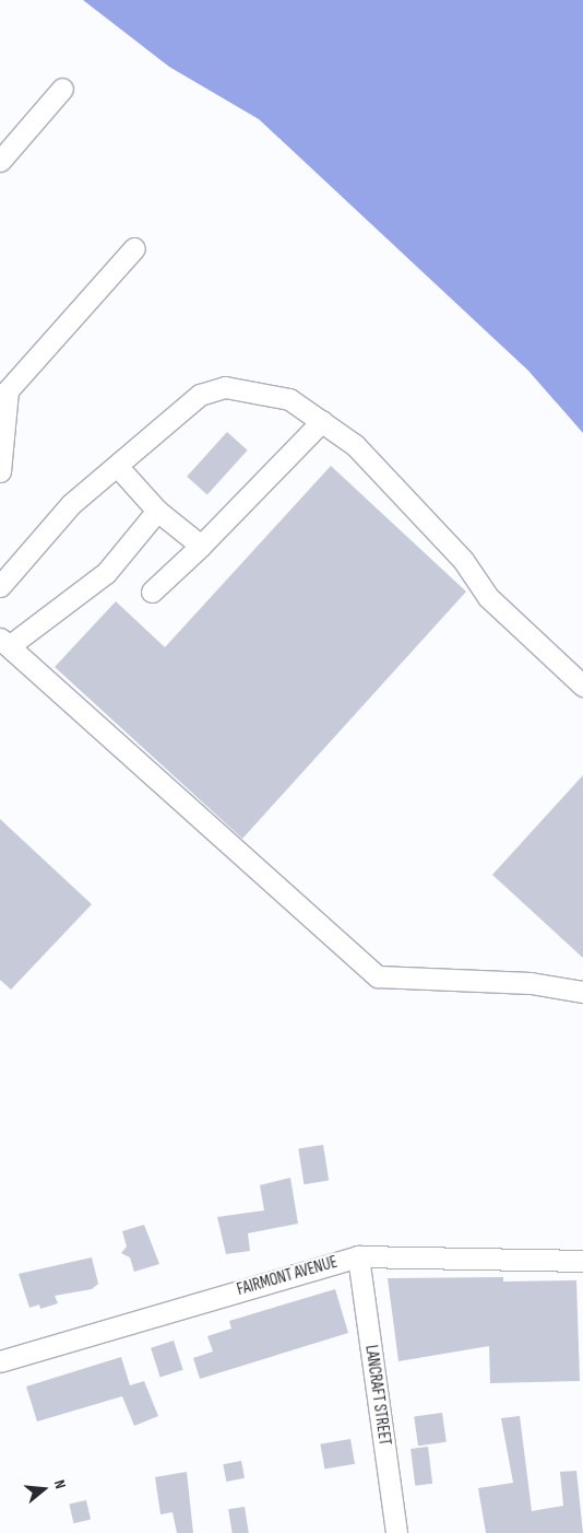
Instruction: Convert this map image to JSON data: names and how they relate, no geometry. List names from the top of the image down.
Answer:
{
  "streets": {
    "street": ["FAIRMONT AVENUE", "LANCRAFT STREET"]
  },
  "crossings": [
    ["FAIRMONT AVENUE", "LANCRAFT STREET"]
  ],
  "north": "right"
}
